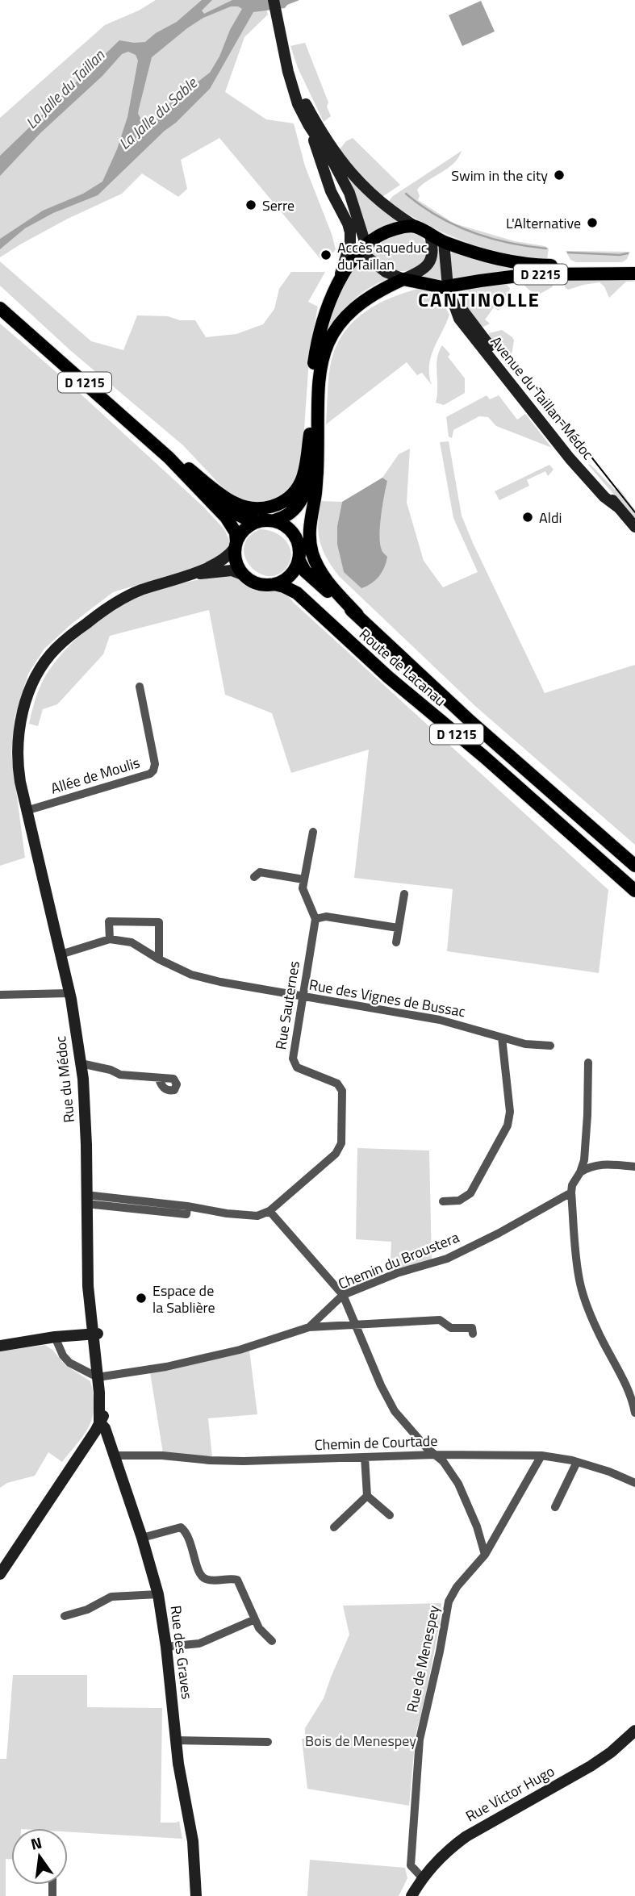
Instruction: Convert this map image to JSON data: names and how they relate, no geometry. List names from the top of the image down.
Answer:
{
  "streets": {
    "main road": ["D 2215", "D 1215", "Route de Lacanau"],
    "street": [
      "Avenue du Taillan-Médoc",
      "Allée de Moulis",
      "Rue des Vignes de Bussac",
      "Rue Sauternes",
      "Rue du Médoc",
      "Chemin du Broustera",
      "Chemin de Courtade",
      "Rue des Graves",
      "Rue de Menespey",
      "Rue Victor Hugo"
    ]
  },
  "crossings": [
    ["D 2215", "Avenue du Taillan-Médoc"],
    ["D 1215", "Route de Lacanau"],
    ["D 1215", "Rue du Médoc"],
    ["Route de Lacanau", "Rue du Médoc"],
    ["Allée de Moulis", "Rue du Médoc"],
    ["Rue des Vignes de Bussac", "Rue Sauternes"],
    ["Rue du Médoc", "Chemin du Broustera"],
    ["Rue du Médoc", "Rue des Graves"],
    ["Chemin de Courtade", "Rue des Graves"],
    ["Chemin de Courtade", "Rue de Menespey"],
    ["Rue de Menespey", "Rue Victor Hugo"]
  ],
  "districts": ["CANTINOLLE"],
  "water": ["La Jalle du Taillan", "La Jalle du Sable"],
  "parks": ["Bois de Menespey"],
  "places": [
    "Swim in the city",
    "Serre",
    "L'Alternative",
    "Accès aqueduc du Taillan",
    "Aldi",
    "Espace de la Sablière"
  ],
  "north": "top"
}
